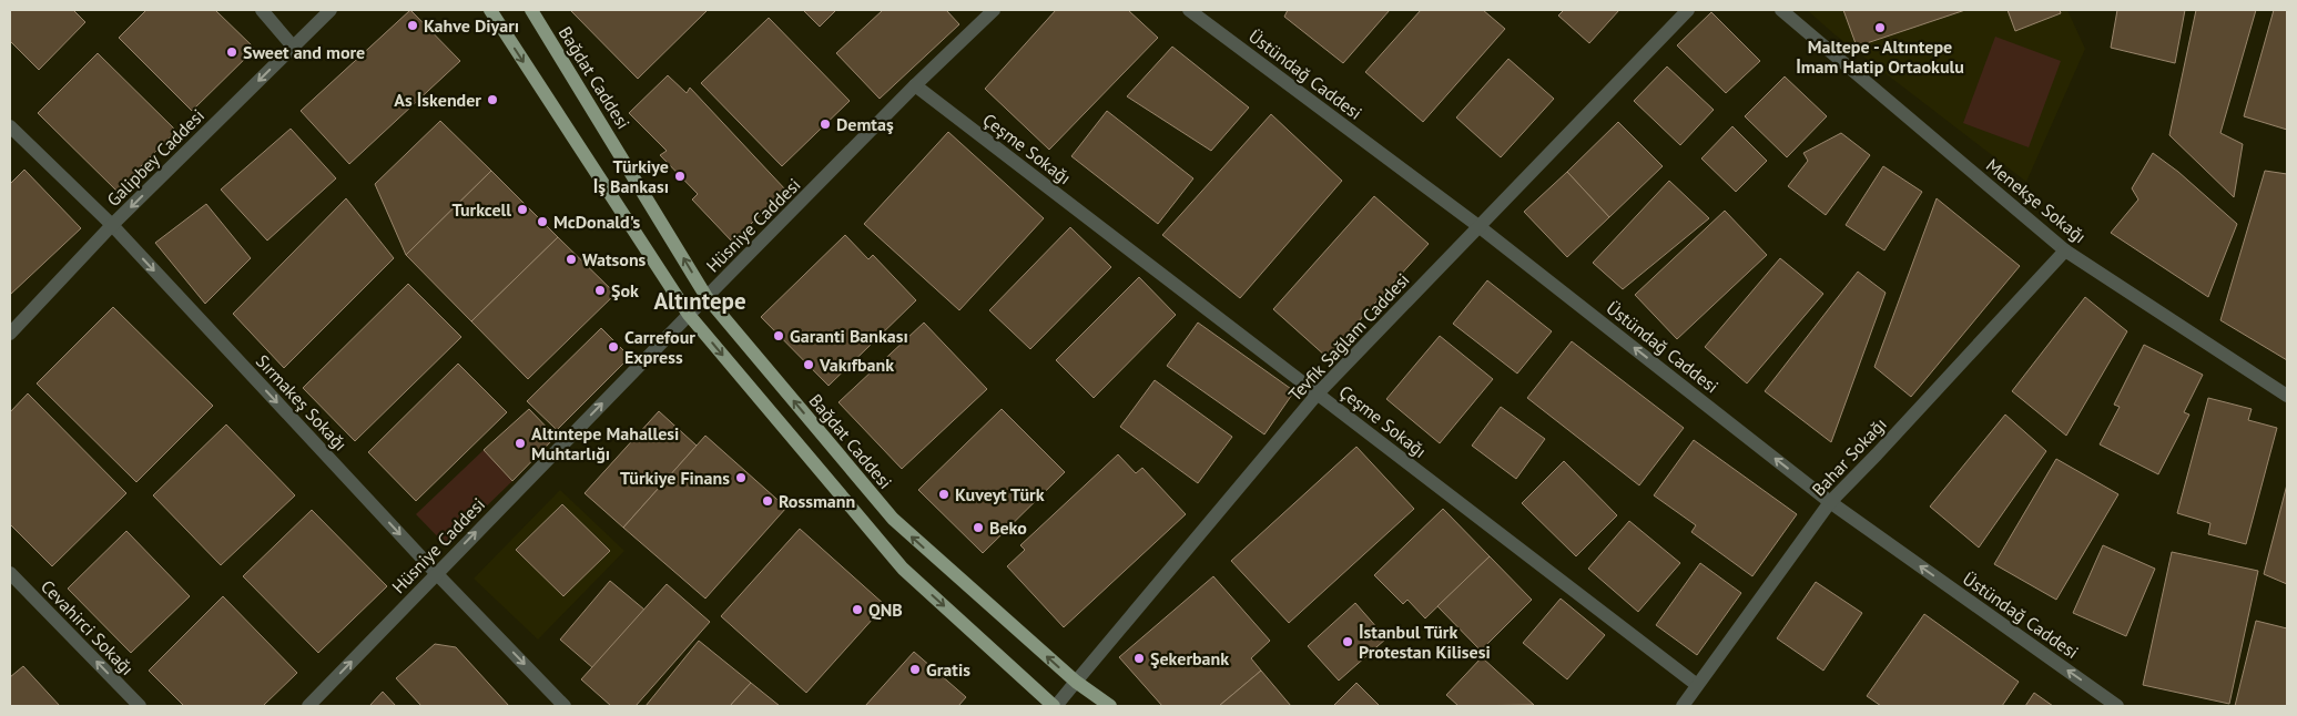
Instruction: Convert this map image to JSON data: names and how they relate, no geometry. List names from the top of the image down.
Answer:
{
  "streets": {
    "main road": ["Bağdat Caddesi"],
    "street": [
      "Üstündağ Caddesi",
      "Çeşme Sokağı",
      "Galipbey Caddesi",
      "Menekşe Sokağı",
      "Hüsniye Caddesi",
      "Tevfik Sağlam Caddesi",
      "Sırmakeş Sokağı",
      "Bahar Sokağı",
      "Cevahirci Sokağı"
    ]
  },
  "crossings": [
    ["Üstündağ Caddesi", "Tevfik Sağlam Caddesi"],
    ["Üstündağ Caddesi", "Bahar Sokağı"],
    ["Bağdat Caddesi", "Hüsniye Caddesi"],
    ["Bağdat Caddesi", "Tevfik Sağlam Caddesi"],
    ["Çeşme Sokağı", "Hüsniye Caddesi"],
    ["Çeşme Sokağı", "Tevfik Sağlam Caddesi"],
    ["Çeşme Sokağı", "Bahar Sokağı"],
    ["Galipbey Caddesi", "Sırmakeş Sokağı"],
    ["Menekşe Sokağı", "Bahar Sokağı"],
    ["Hüsniye Caddesi", "Sırmakeş Sokağı"]
  ],
  "one_way": [
    "Üstündağ Caddesi",
    "Galipbey Caddesi",
    "Hüsniye Caddesi",
    "Sırmakeş Sokağı",
    "Cevahirci Sokağı"
  ],
  "districts": ["Altıntepe"],
  "places": [
    "Kahve Diyarı",
    "Maltepe - Altıntepe İmam Hatip Ortaokulu",
    "Sweet and more",
    "As İskender",
    "Demtaş",
    "Türkiye İş Bankası",
    "Turkcell",
    "McDonald's",
    "Watsons",
    "Şok",
    "Garanti Bankası",
    "Carrefour Express",
    "Vakıfbank",
    "Altıntepe Mahallesi Muhtarlığı",
    "Türkiye Finans",
    "Kuveyt Türk",
    "Rossmann",
    "Beko",
    "QNB",
    "İstanbul Türk Protestan Kilisesi",
    "Şekerbank",
    "Gratis"
  ]
}
